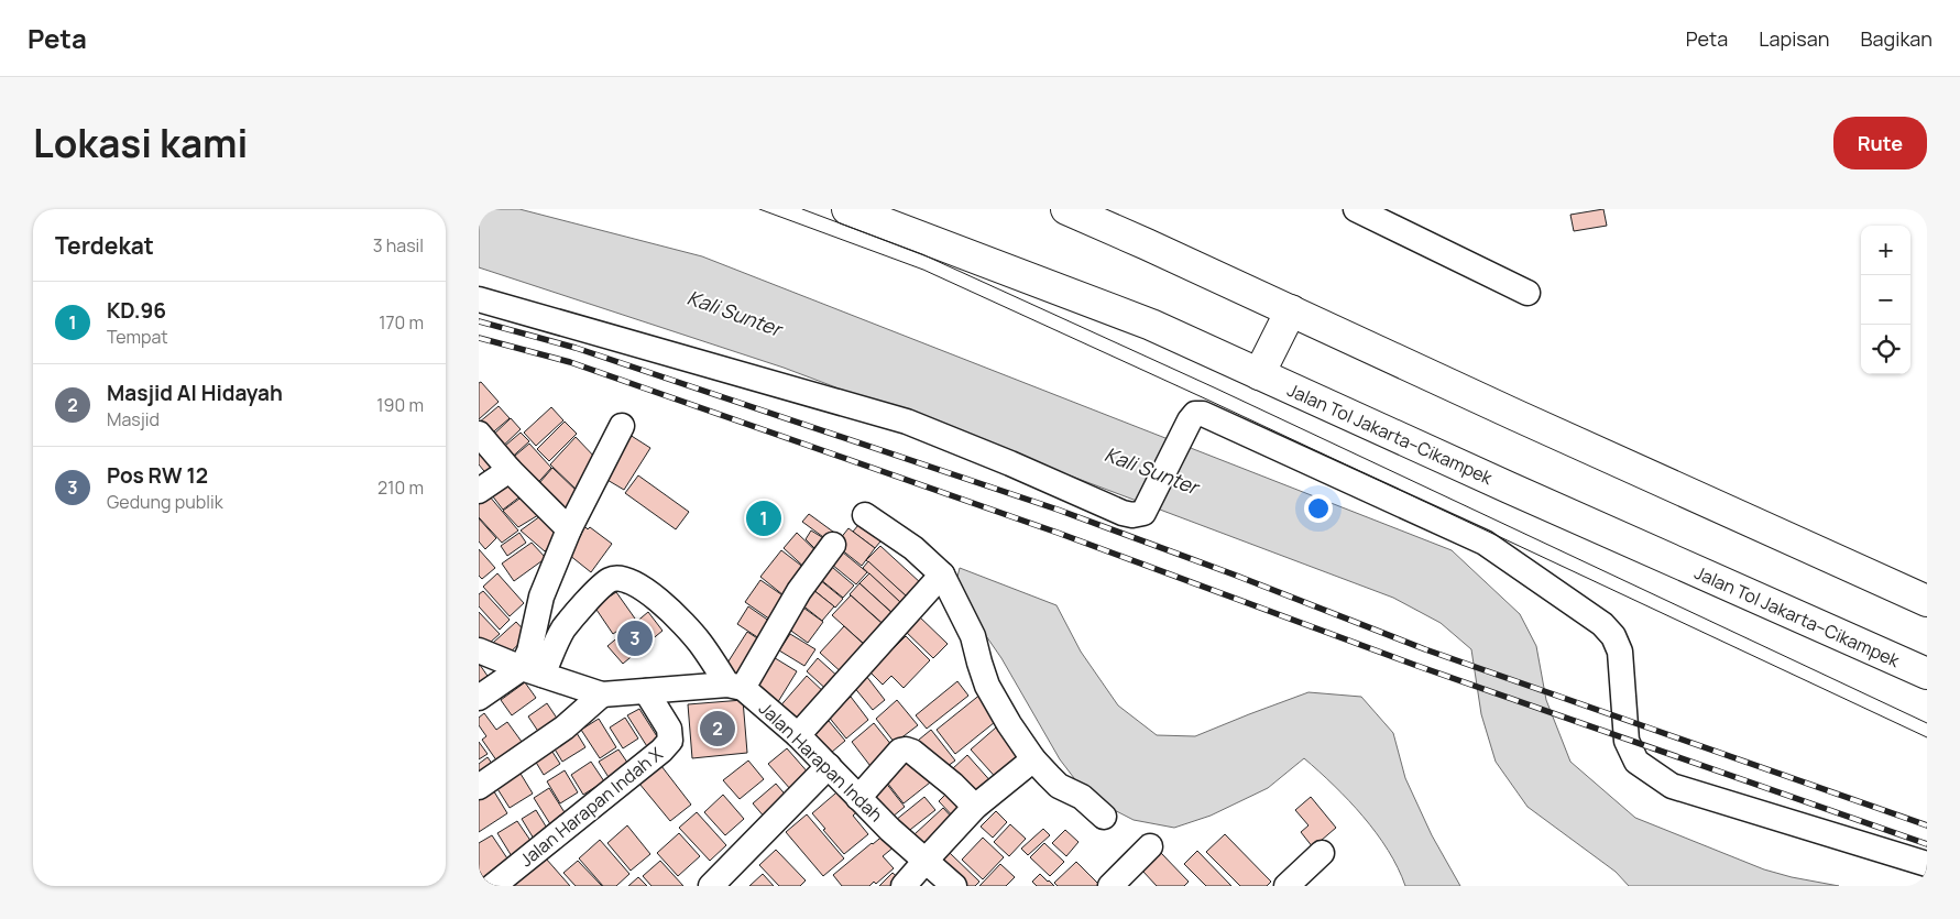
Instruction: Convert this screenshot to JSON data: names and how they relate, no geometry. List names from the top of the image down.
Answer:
{
  "streets": {
    "highway": ["Jalan Tol Jakarta–Cikampek"],
    "street": ["Jalan Harapan Indah", "Jalan Harapan Indah X"]
  },
  "water": ["Kali Sunter"],
  "page": {
    "header": "Peta",
    "nav": ["Peta", "Lapisan", "Bagikan"],
    "title": "Lokasi kami",
    "buttons": "Rute",
    "heading": ["Terdekat", "3 hasil"],
    "map_buttons": ["+", "−"],
    "list": [
      {
        "mark": "1",
        "name": "KD.96",
        "note": "Tempat",
        "value": "170 m"
      },
      {
        "mark": "2",
        "name": "Masjid Al Hidayah",
        "note": "Masjid",
        "value": "190 m"
      },
      {
        "mark": "3",
        "name": "Pos RW 12",
        "note": "Gedung publik",
        "value": "210 m"
      }
    ],
    "pins": ["1", "3", "2"]
  }
}
